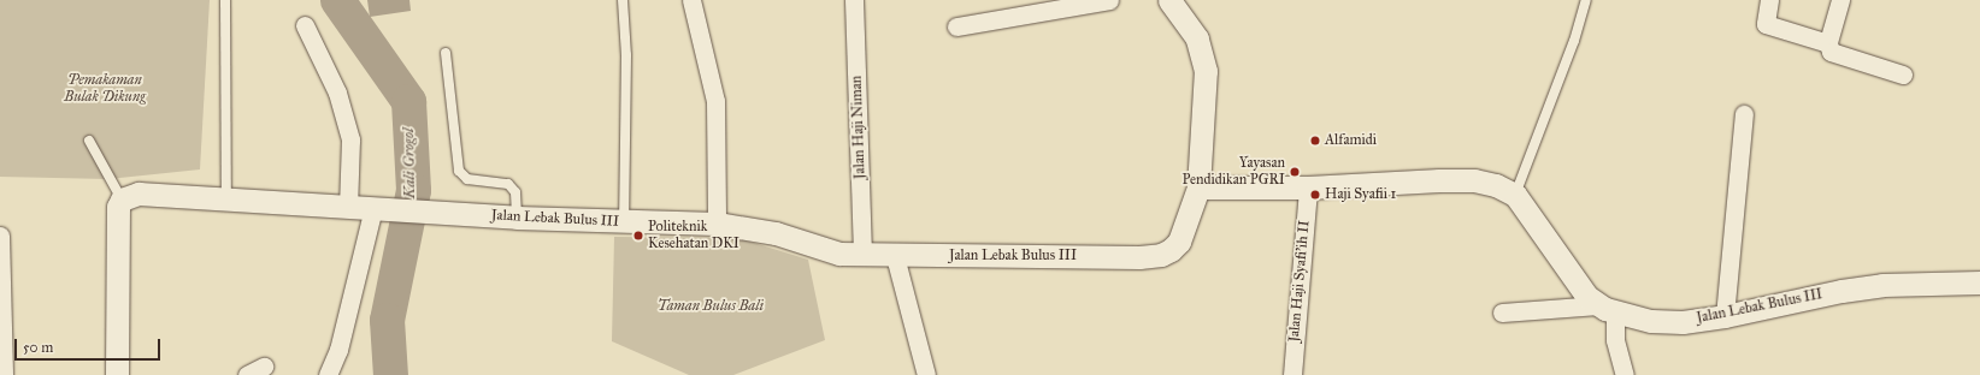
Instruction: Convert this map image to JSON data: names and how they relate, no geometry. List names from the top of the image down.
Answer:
{
  "streets": {
    "street": ["Jalan Haji Niman", "Jalan Lebak Bulus III", "Jalan Haji Syafi'ih II"]
  },
  "crossings": [
    ["Jalan Haji Niman", "Jalan Lebak Bulus III"]
  ],
  "water": ["Kali Grogol"],
  "parks": ["Pemakaman Bulak Dikung", "Taman Bulus Bali"],
  "places": [
    "Alfamidi",
    "Yayasan Pendidikan PGRI",
    "Haji Syafii 1",
    "Politeknik Kesehatan DKI"
  ],
  "scale_bar": "50 m"
}
